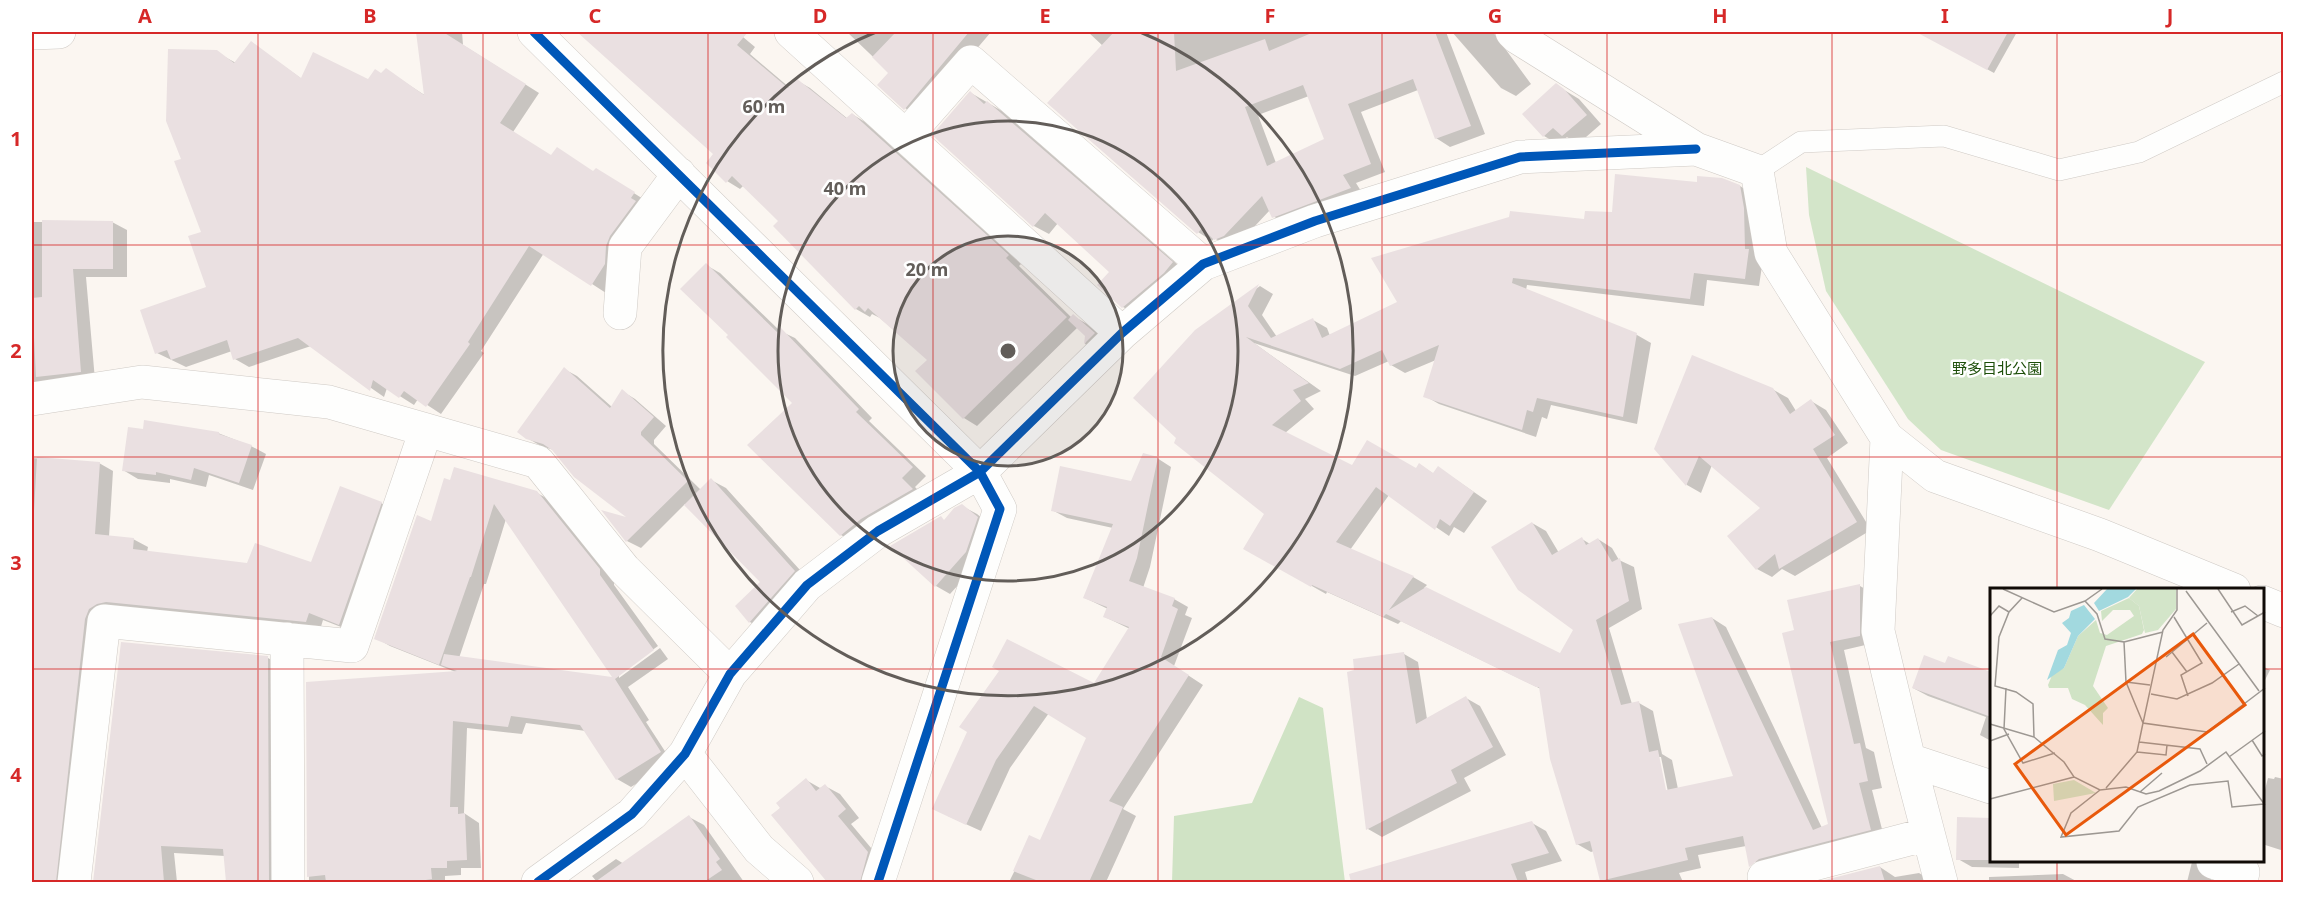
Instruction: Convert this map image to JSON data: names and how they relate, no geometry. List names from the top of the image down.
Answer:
{
  "parks": ["野多目北公園"],
  "grid": {
    "columns": [
      "A",
      "B",
      "C",
      "D",
      "E",
      "F",
      "G",
      "H",
      "I",
      "J"
    ],
    "rows": [
      "1",
      "2",
      "3",
      "4"
    ]
  },
  "rings": ["60 m", "40 m", "20 m"]
}
